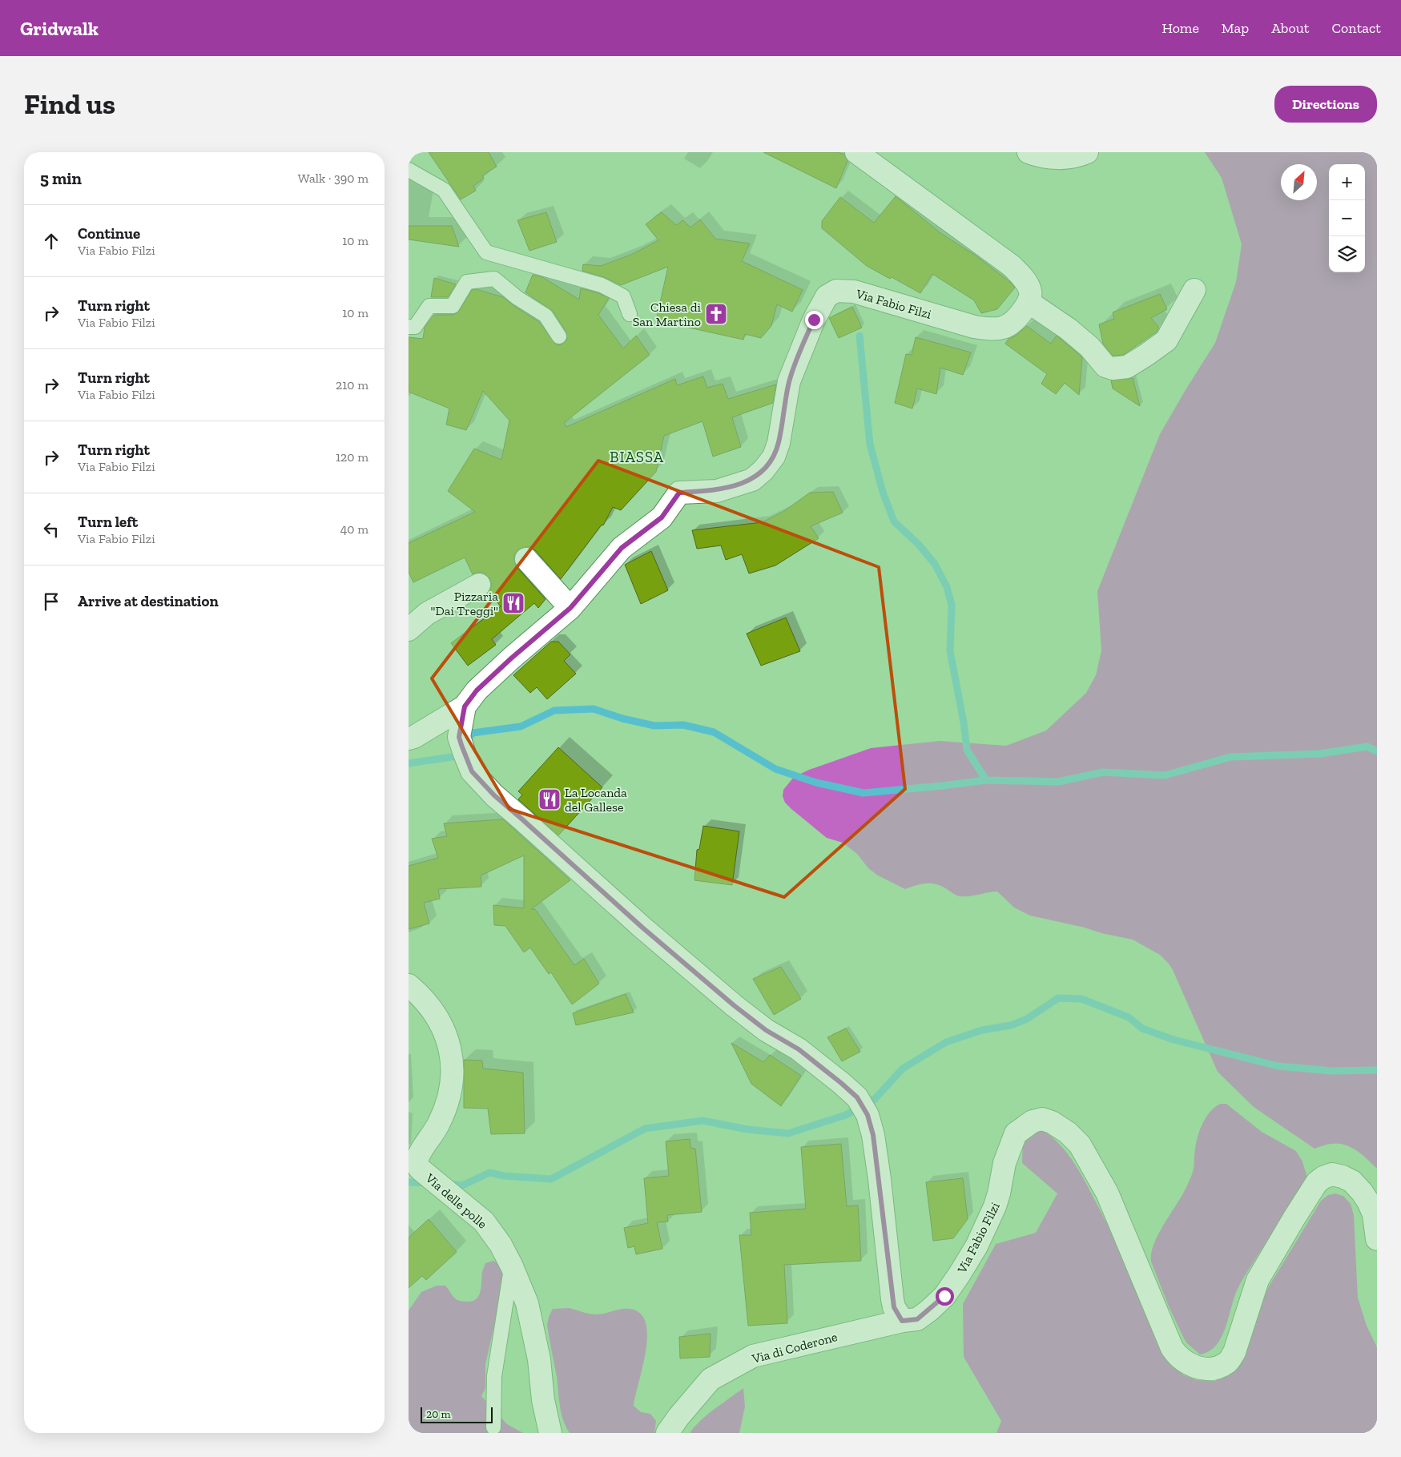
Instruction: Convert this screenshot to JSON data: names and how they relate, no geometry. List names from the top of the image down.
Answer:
{
  "streets": {
    "street": ["Via Fabio Filzi", "Via delle polle", "Via di Coderone"]
  },
  "crossings": [
    ["Via Fabio Filzi", "Via di Coderone"]
  ],
  "districts": ["BIASSA"],
  "places": {
    "church": ["Chiesa di San Martino"],
    "restaurant": ["Pizzaria \"Dai Treggi\"", "La Locanda del Gallese"]
  },
  "scale_bar": "20 m",
  "north": "top right",
  "page": {
    "header": "Gridwalk",
    "nav": [
      "Home",
      "Map",
      "About",
      "Contact"
    ],
    "buttons": "Directions",
    "title": "Find us",
    "heading": ["5 min", "Walk · 390 m"],
    "map_buttons": ["+", "−"],
    "list": [
      ["Continue", "Via Fabio Filzi", "10 m"],
      ["Turn right", "Via Fabio Filzi", "10 m"],
      ["Turn right", "Via Fabio Filzi", "210 m"],
      ["Turn right", "Via Fabio Filzi", "120 m"],
      ["Turn left", "Via Fabio Filzi", "40 m"],
      "Arrive at destination"
    ],
    "scale": "20 m"
  }
}
